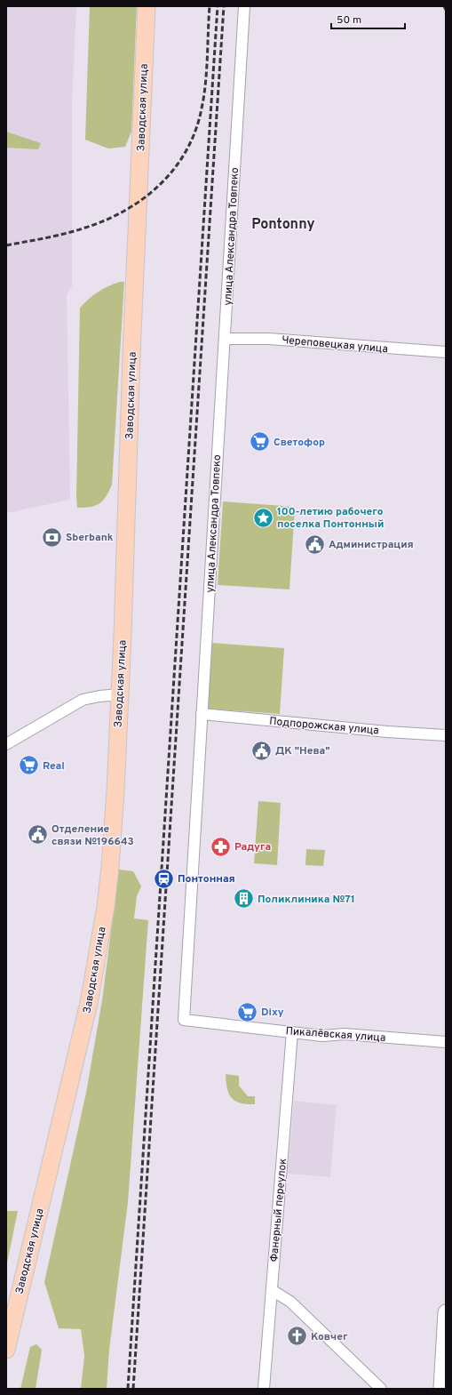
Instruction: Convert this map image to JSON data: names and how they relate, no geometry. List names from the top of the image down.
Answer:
{
  "streets": {
    "main road": ["Заводская улица"],
    "street": [
      "улица Александра Товпеко",
      "Череповецкая улица",
      "Подпорожская улица",
      "Пикалёвская улица",
      "Фанерный переулок"
    ]
  },
  "crossings": [
    ["улица Александра Товпеко", "Череповецкая улица"],
    ["улица Александра Товпеко", "Подпорожская улица"],
    ["улица Александра Товпеко", "Пикалёвская улица"],
    ["Пикалёвская улица", "Фанерный переулок"]
  ],
  "districts": ["Pontonny"],
  "places": {
    "supermarket": ["Светофор", "Real", "Dixy"],
    "place": ["100-летию рабочего поселка Понтонный"],
    "bank": ["Sberbank"],
    "public building": ["Администрация", "ДК \"Нева\"", "Отделение связи №196643"],
    "pharmacy": ["Радуга"],
    "station": ["Понтонная"],
    "building": ["Поликлиника №71"],
    "church": ["Ковчег"]
  },
  "scale_bar": "50 m"
}
